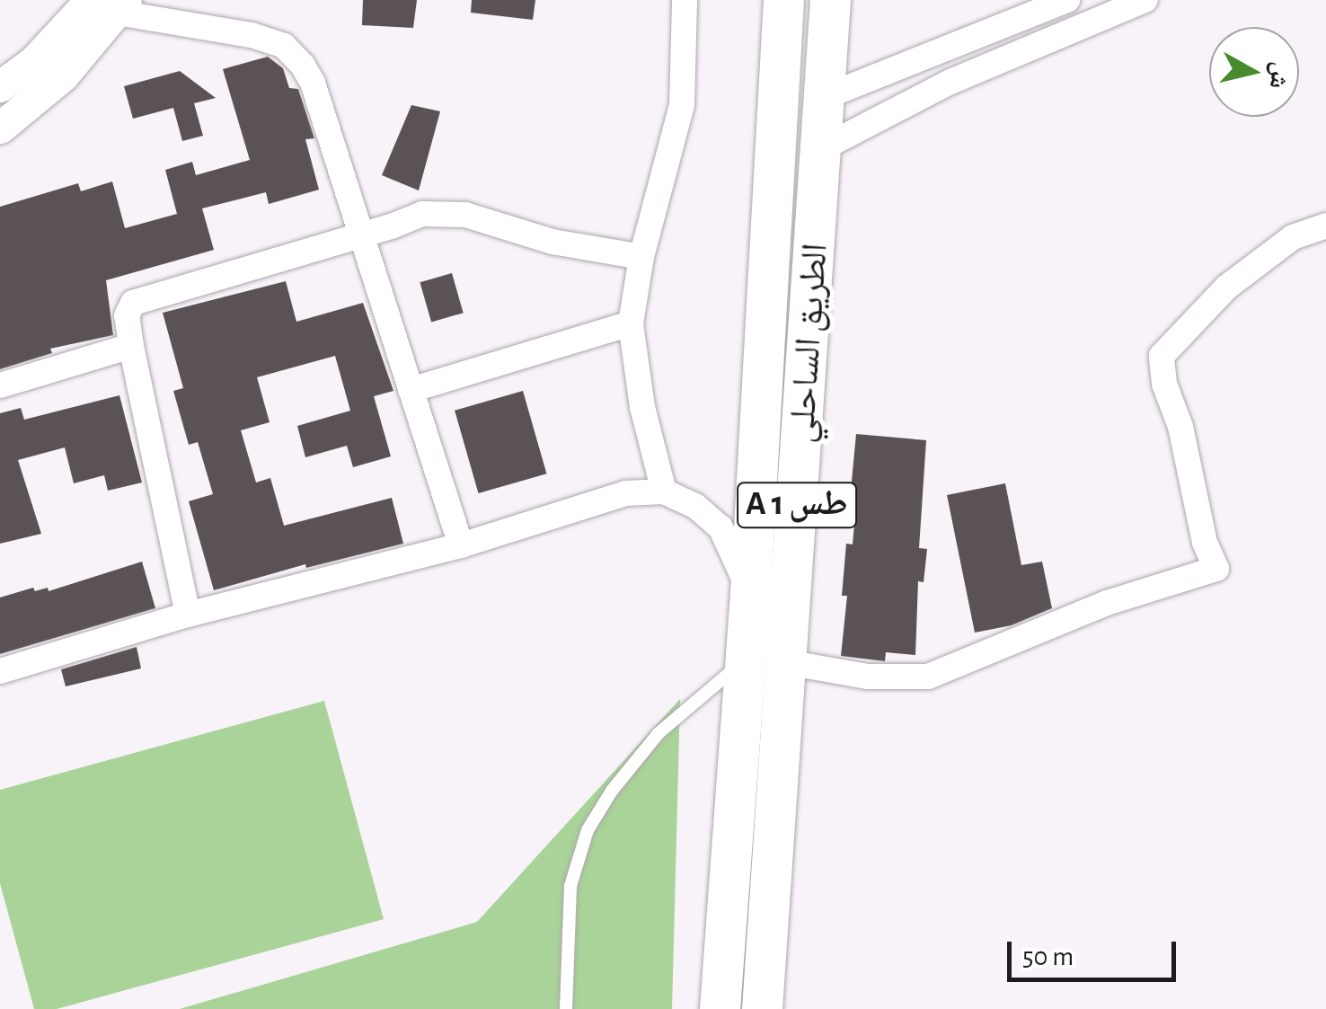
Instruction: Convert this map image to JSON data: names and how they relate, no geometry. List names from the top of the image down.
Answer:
{
  "streets": {
    "highway": ["الطريق الساحلي", "A 1 طس"]
  },
  "scale_bar": "50 m",
  "north": "right"
}
